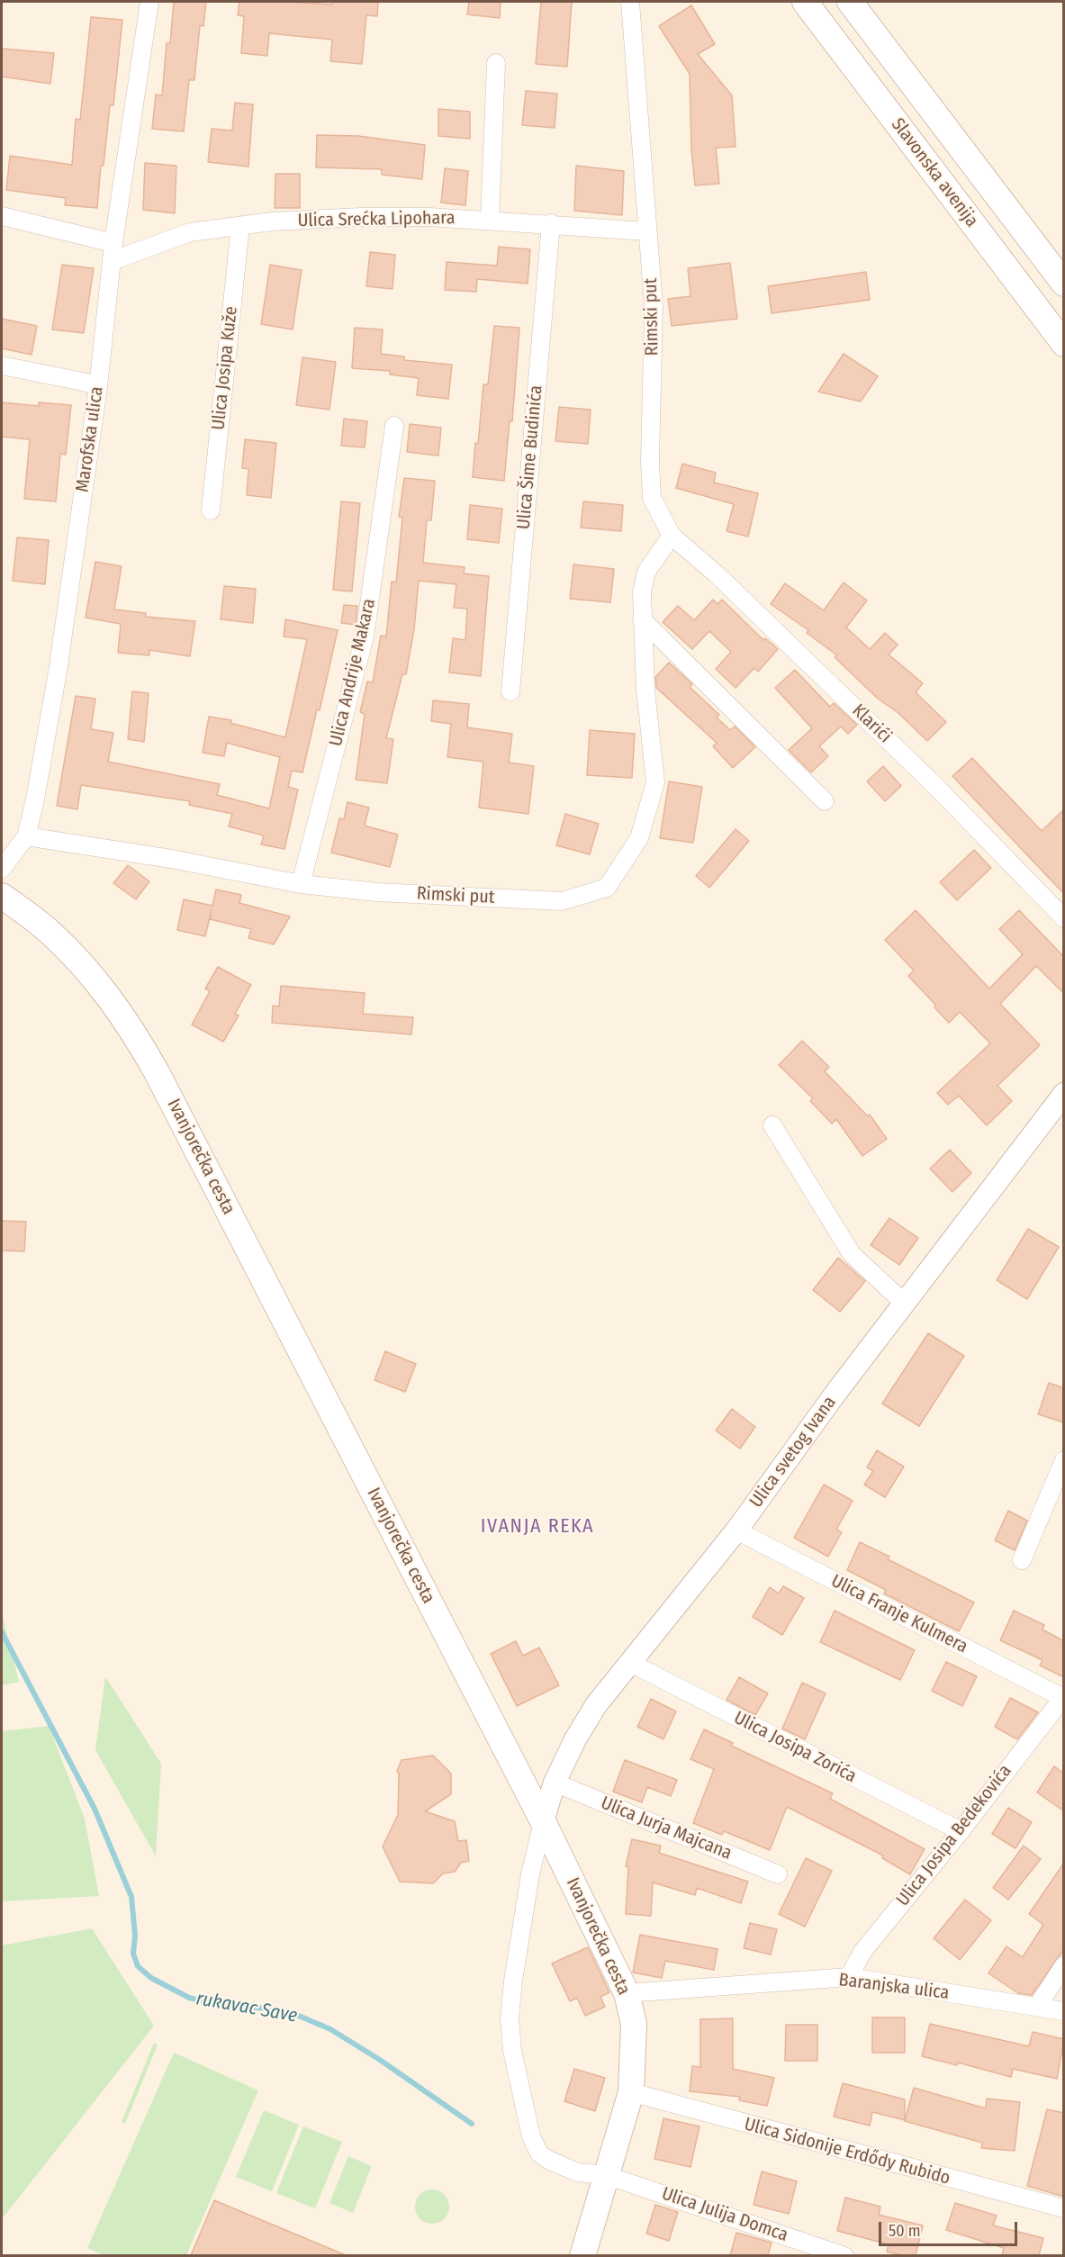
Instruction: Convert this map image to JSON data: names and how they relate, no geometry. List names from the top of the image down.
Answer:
{
  "streets": {
    "main road": ["Slavonska avenija", "Ivanjorečka cesta"],
    "street": [
      "Ulica Srećka Lipohara",
      "Rimski put",
      "Ulica Josipa Kuže",
      "Marofska ulica",
      "Ulica Šime Budinića",
      "Ulica Andrije Makara",
      "Klarići",
      "Ulica svetog Ivana",
      "Ulica Franje Kulmera",
      "Ulica Josipa Zorića",
      "Ulica Jurja Majcana",
      "Ulica Josipa Bedekovića",
      "Baranjska ulica",
      "Ulica Sidonije Erdődy Rubido",
      "Ulica Julija Domca"
    ]
  },
  "crossings": [
    ["Ulica Srećka Lipohara", "Rimski put"],
    ["Ulica Srećka Lipohara", "Ulica Josipa Kuže"],
    ["Ulica Srećka Lipohara", "Marofska ulica"],
    ["Ulica Srećka Lipohara", "Ulica Šime Budinića"],
    ["Rimski put", "Marofska ulica"],
    ["Rimski put", "Ulica Andrije Makara"],
    ["Rimski put", "Klarići"],
    ["Ivanjorečka cesta", "Ulica svetog Ivana"],
    ["Ivanjorečka cesta", "Baranjska ulica"],
    ["Ivanjorečka cesta", "Ulica Sidonije Erdődy Rubido"],
    ["Ivanjorečka cesta", "Ulica Julija Domca"],
    ["Ulica svetog Ivana", "Ulica Franje Kulmera"],
    ["Ulica svetog Ivana", "Ulica Josipa Zorića"],
    ["Ulica svetog Ivana", "Ulica Jurja Majcana"],
    ["Ulica svetog Ivana", "Ulica Julija Domca"],
    ["Ulica Franje Kulmera", "Ulica Josipa Bedekovića"],
    ["Ulica Josipa Zorića", "Ulica Josipa Bedekovića"],
    ["Ulica Josipa Bedekovića", "Baranjska ulica"]
  ],
  "districts": ["IVANJA REKA"],
  "water": ["rukavac Save"],
  "scale_bar": "50 m"
}
